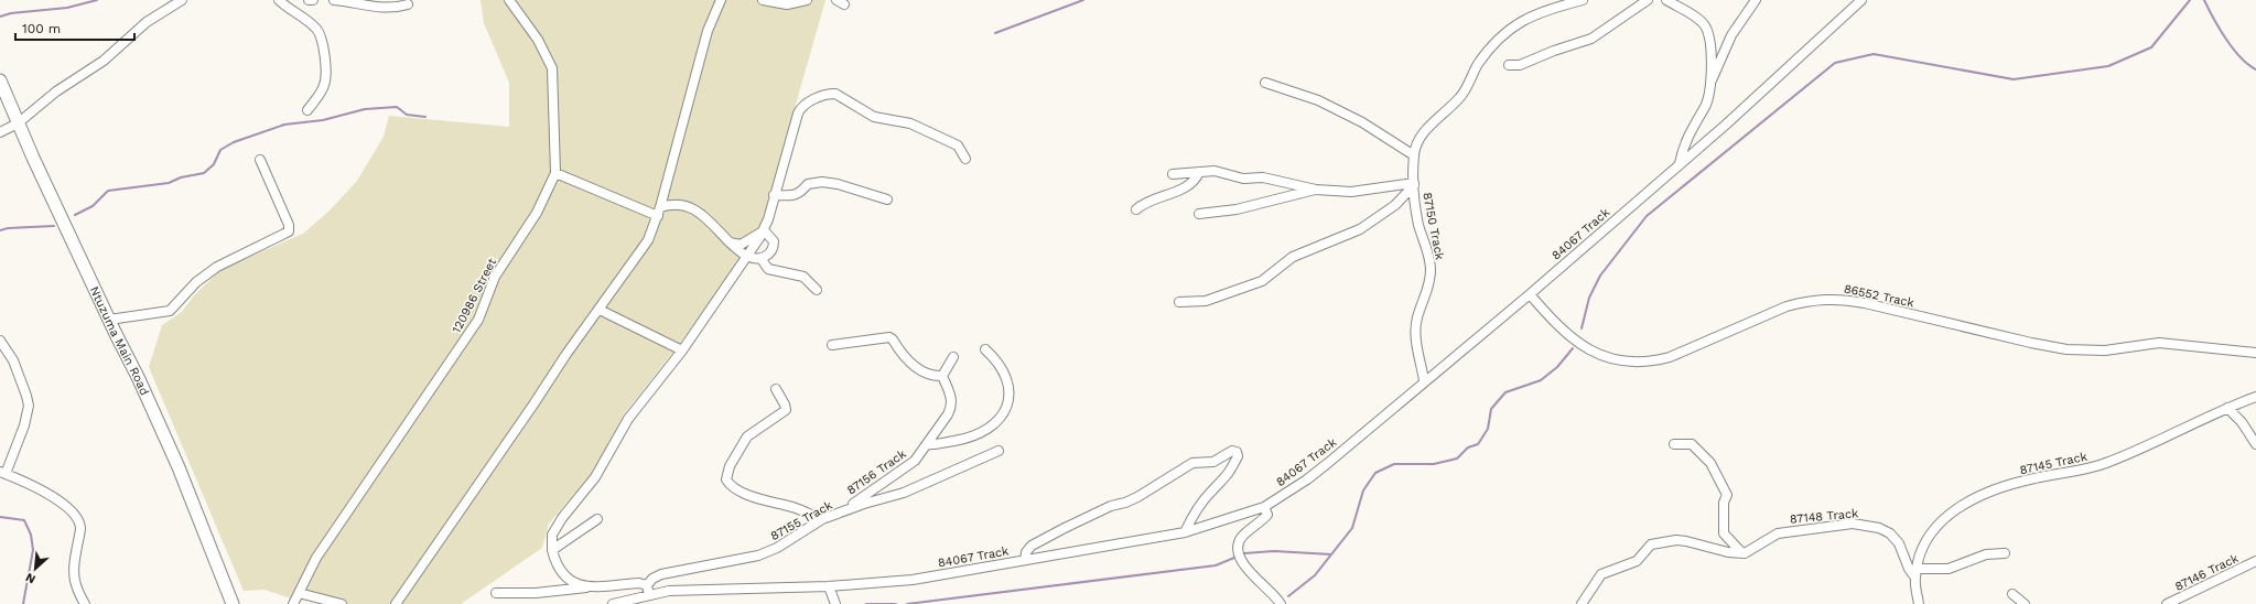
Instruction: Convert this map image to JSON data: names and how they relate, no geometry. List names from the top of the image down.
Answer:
{
  "streets": {
    "main road": ["Ntuzuma Main Road"],
    "street": [
      "87150 Track",
      "84067 Track",
      "120986 Street",
      "86552 Track",
      "87145 Track",
      "87156 Track",
      "87148 Track",
      "87155 Track",
      "87146 Track"
    ]
  },
  "crossings": [
    ["87150 Track", "84067 Track"],
    ["84067 Track", "86552 Track"],
    ["87145 Track", "87148 Track"],
    ["87156 Track", "87155 Track"]
  ],
  "scale_bar": "100 m",
  "north": "bottom left"
}
